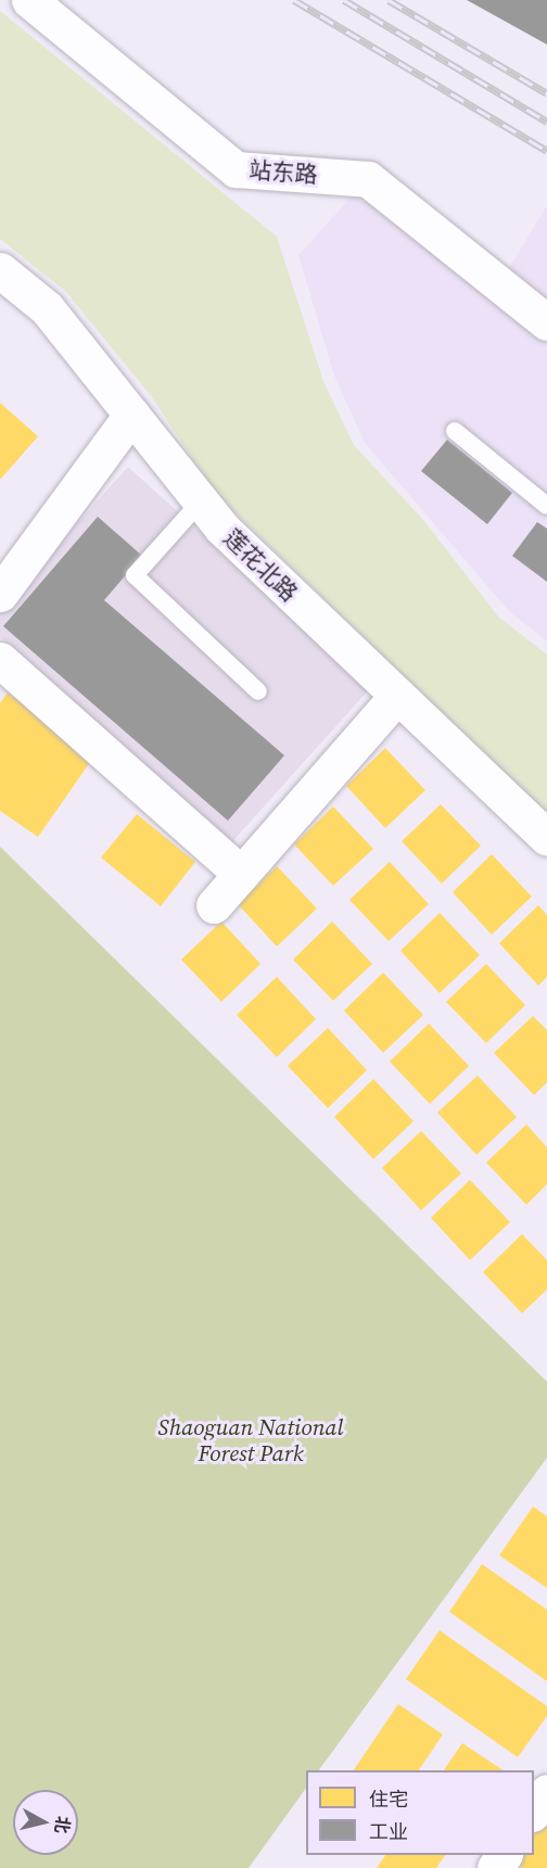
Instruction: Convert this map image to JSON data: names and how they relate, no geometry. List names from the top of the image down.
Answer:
{
  "streets": {
    "street": ["站东路", "莲花北路"]
  },
  "parks": ["Shaoguan National Forest Park"],
  "legend": ["住宅", "工业"],
  "north": "right"
}
